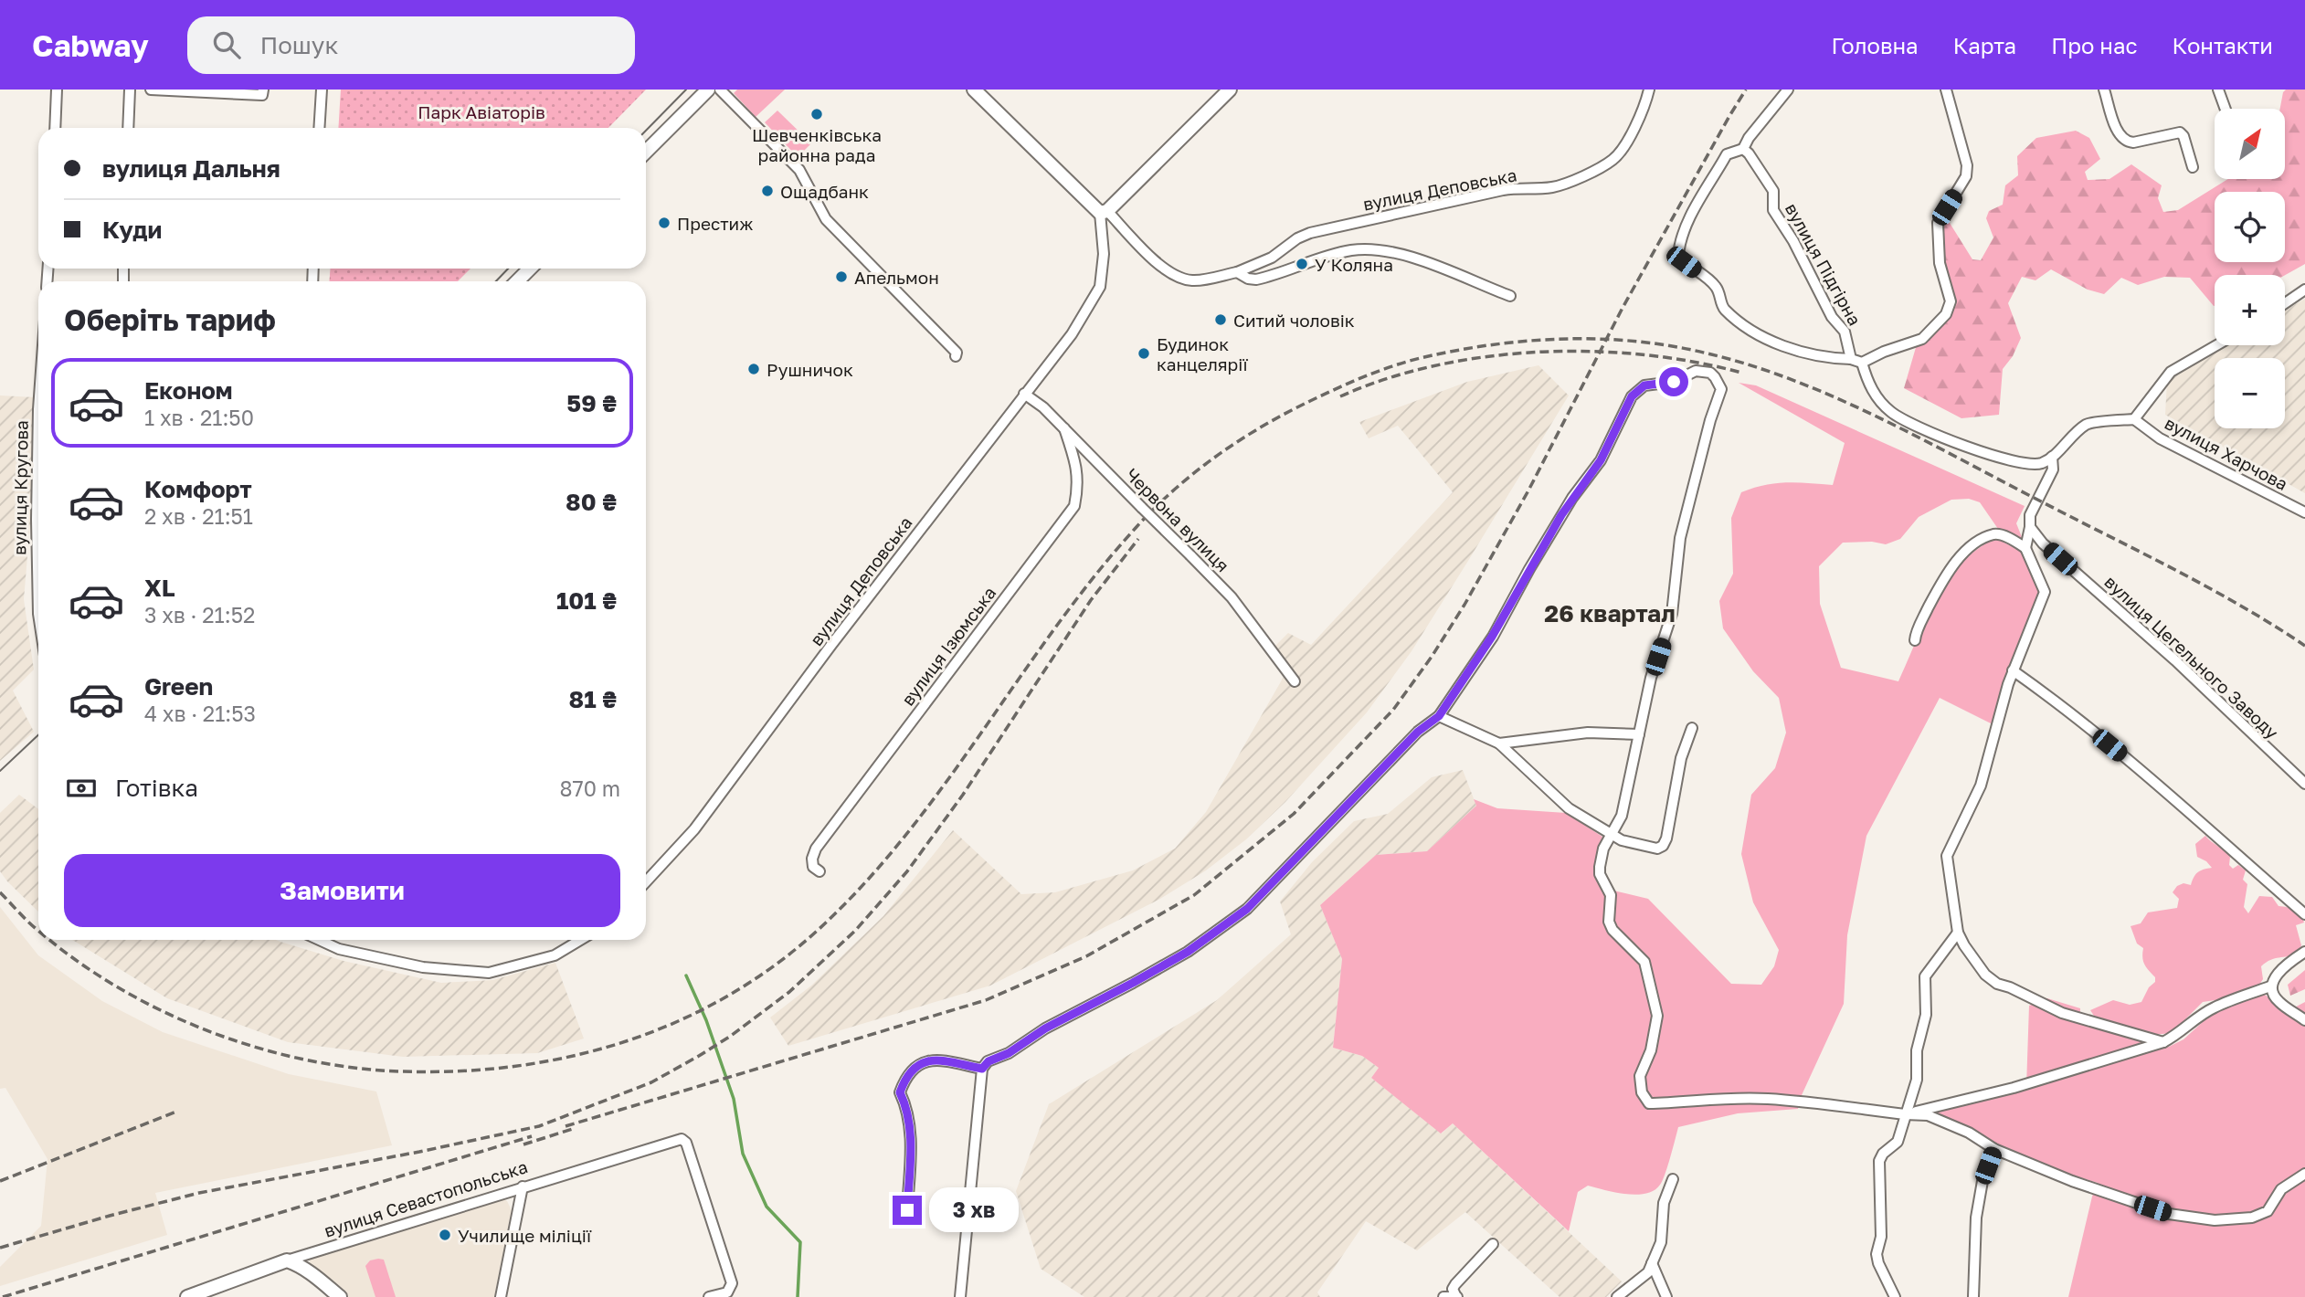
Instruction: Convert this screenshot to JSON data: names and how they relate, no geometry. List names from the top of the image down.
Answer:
{
  "streets": {
    "street": [
      "вулиця Деповська",
      "вулиця Підгірна",
      "вулиця Харчова",
      "Червона вулиця",
      "вулиця Ізюмська",
      "вулиця Цегельного Заводу",
      "вулиця Севастопольська"
    ]
  },
  "crossings": [
    ["вулиця Деповська", "Червона вулиця"],
    ["Червона вулиця", "вулиця Ізюмська"]
  ],
  "districts": ["26 квартал"],
  "parks": ["Парк Авіаторів"],
  "places": [
    "Шевченківська районна рада",
    "Ощадбанк",
    "Престиж",
    "У Коляна",
    "Апельмон",
    "Ситий чоловік",
    "Будинок канцелярії",
    "Рушничок",
    "Училище міліції"
  ],
  "north": "top right",
  "page": {
    "header": "Cabway",
    "search": "Пошук",
    "nav": [
      "Головна",
      "Карта",
      "Про нас",
      "Контакти"
    ],
    "map_buttons": ["+", "−"],
    "banner": ["вулиця Дальня", "Куди"],
    "heading": "Оберіть тариф",
    "list": [
      {
        "name": "Економ",
        "note": "1 хв · 21:50",
        "value": "59 ₴"
      },
      {
        "name": "Комфорт",
        "note": "2 хв · 21:51",
        "value": "80 ₴"
      },
      {
        "name": "XL",
        "note": "3 хв · 21:52",
        "value": "101 ₴"
      },
      {
        "name": "Green",
        "note": "4 хв · 21:53",
        "value": "81 ₴"
      }
    ],
    "pay": ["Готівка", "870 m"],
    "buttons": "Замовити",
    "bubble": "3 хв"
  }
}
